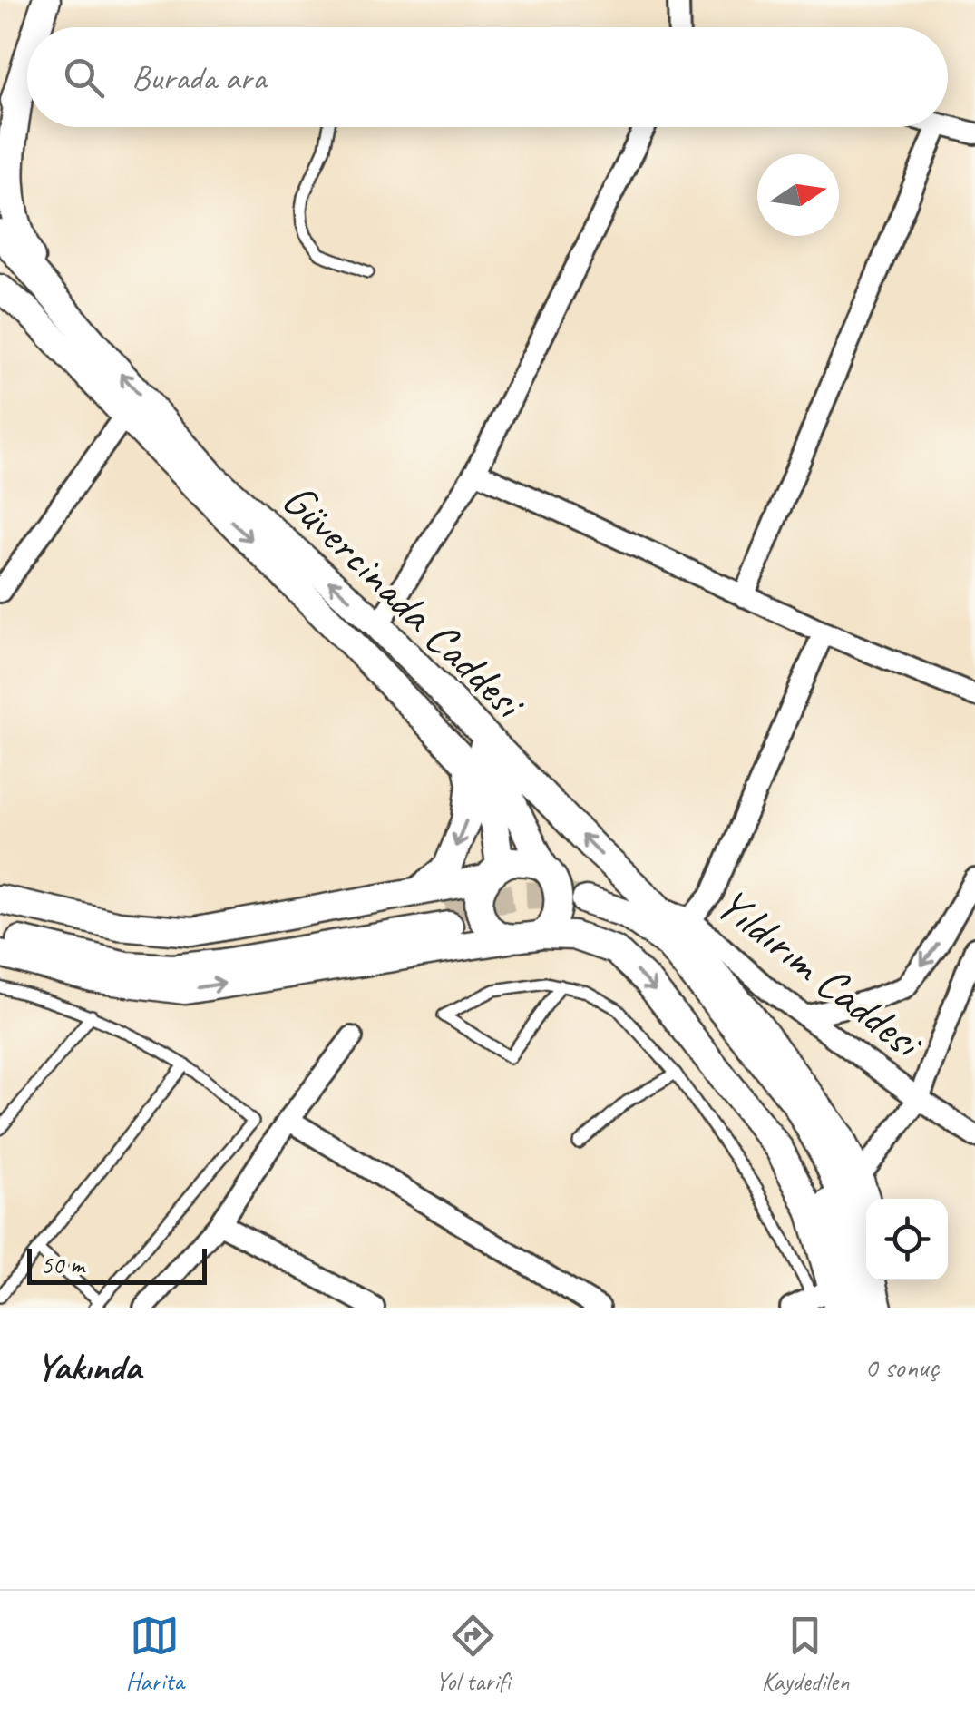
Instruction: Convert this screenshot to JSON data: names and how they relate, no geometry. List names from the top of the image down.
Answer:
{
  "streets": {
    "main road": ["Güvercinada Caddesi"],
    "street": ["Yıldırım Caddesi"]
  },
  "crossings": [
    ["Güvercinada Caddesi", "Yıldırım Caddesi"]
  ],
  "scale_bar": "50 m",
  "north": "right",
  "page": {
    "search": "Burada ara",
    "scale": "50 m",
    "heading": ["Yakında", "0 sonuç"],
    "nav": ["Harita", "Yol tarifi", "Kaydedilen"]
  }
}
